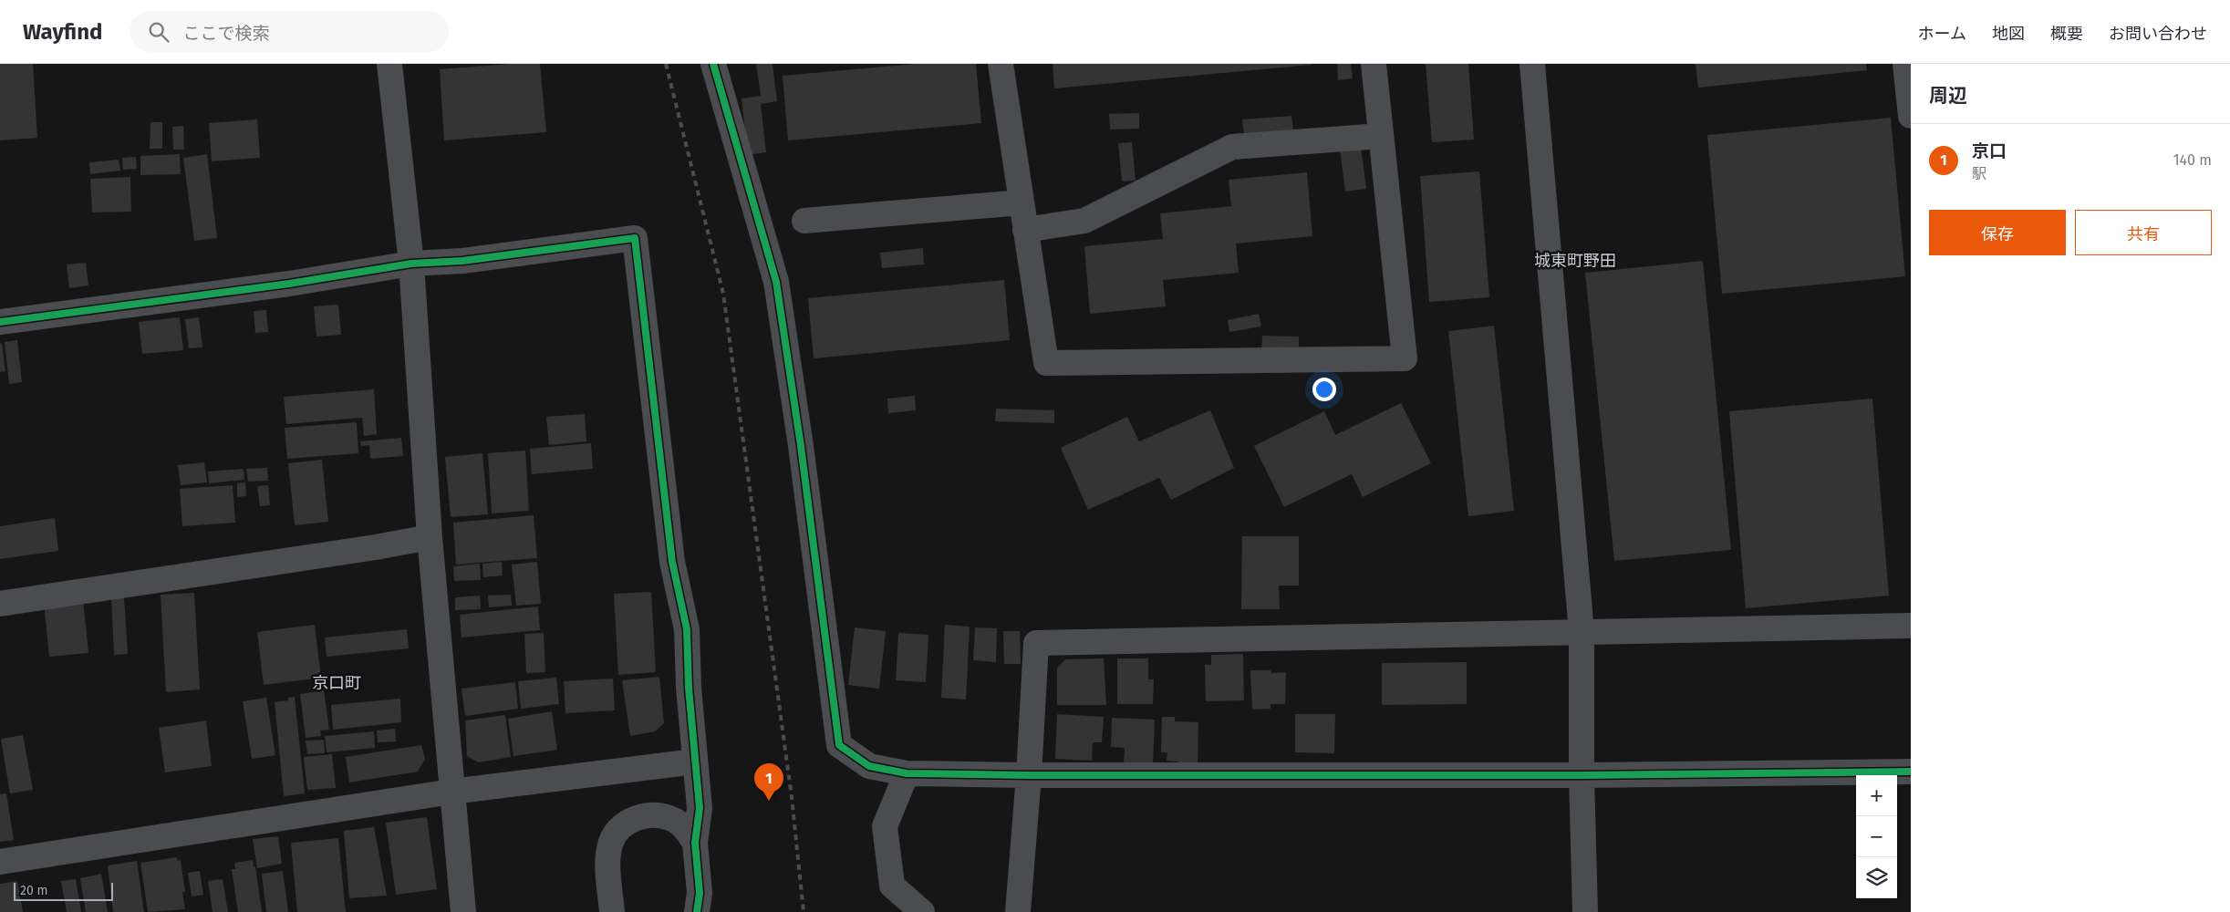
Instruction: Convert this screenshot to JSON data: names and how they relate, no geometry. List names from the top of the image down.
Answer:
{
  "districts": ["城東町野田", "京口町"],
  "scale_bar": "20 m",
  "page": {
    "header": "Wayfind",
    "search": "ここで検索",
    "nav": [
      "ホーム",
      "地図",
      "概要",
      "お問い合わせ"
    ],
    "heading": "周辺",
    "list": [
      {
        "mark": "1",
        "name": "京口",
        "note": "駅",
        "value": "140 m"
      }
    ],
    "buttons": ["保存", "共有"],
    "pins": "1",
    "map_buttons": ["+", "−"],
    "scale": "20 m"
  }
}
